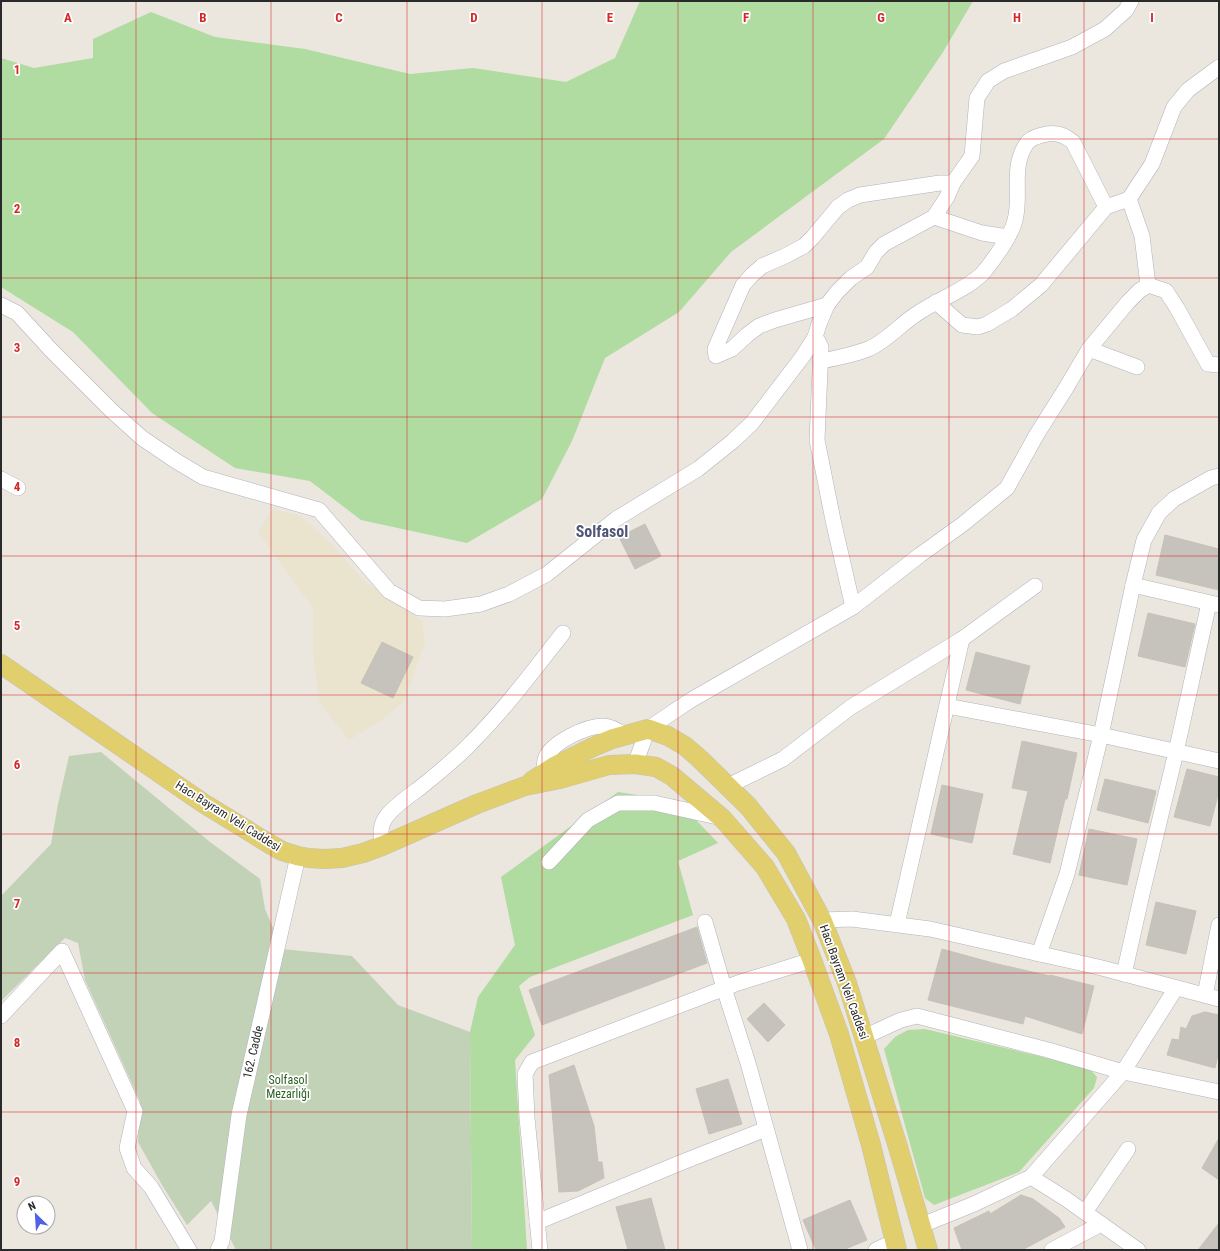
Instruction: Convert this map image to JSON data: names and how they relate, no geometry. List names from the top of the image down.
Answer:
{
  "streets": {
    "main road": ["Hacı Bayram Veli Caddesi"],
    "street": ["162. Cadde"]
  },
  "crossings": [
    ["Hacı Bayram Veli Caddesi", "162. Cadde"]
  ],
  "districts": ["Solfasol"],
  "parks": ["Solfasol Mezarlığı"],
  "north": "top left",
  "grid": {
    "columns": [
      "A",
      "B",
      "C",
      "D",
      "E",
      "F",
      "G",
      "H",
      "I"
    ],
    "rows": [
      "1",
      "2",
      "3",
      "4",
      "5",
      "6",
      "7",
      "8",
      "9"
    ]
  }
}
